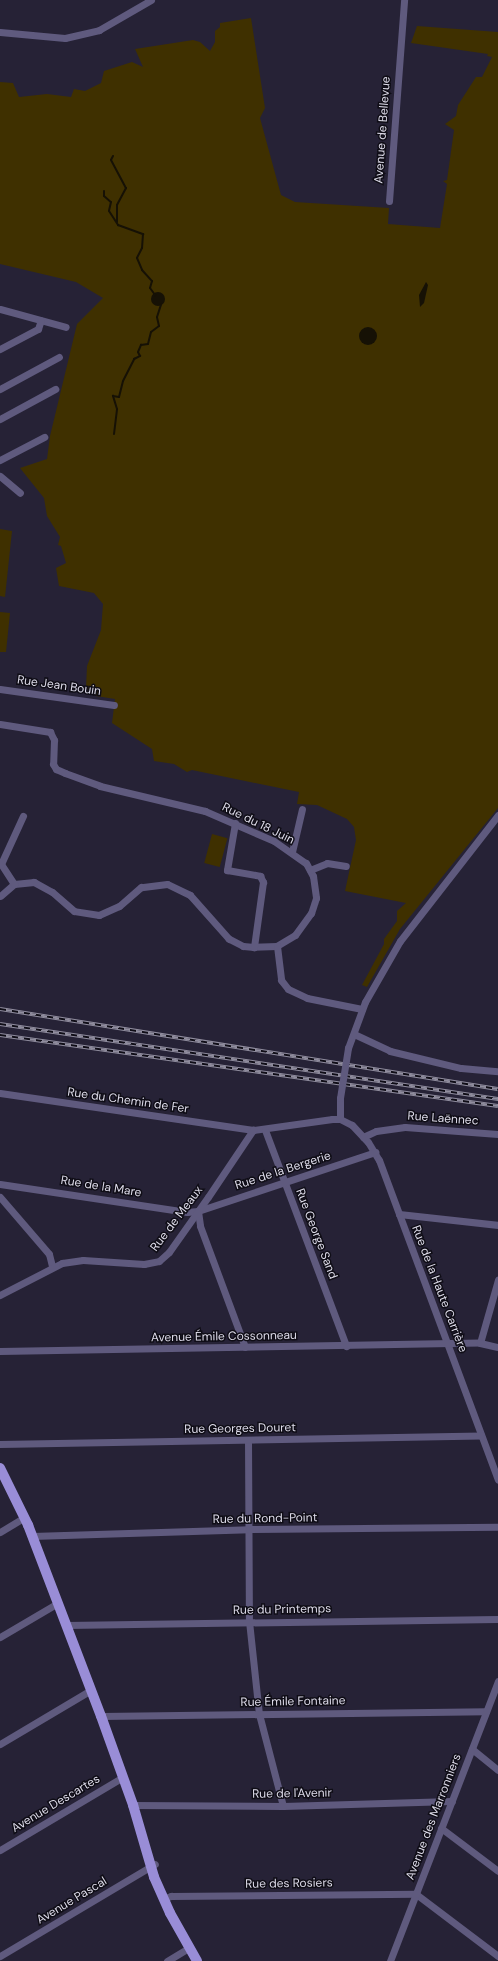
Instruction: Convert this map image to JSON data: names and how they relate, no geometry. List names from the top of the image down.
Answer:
{
  "streets": {
    "street": [
      "Avenue de Bellevue",
      "Rue Jean Bouin",
      "Rue du 18 Juin",
      "Rue du Chemin de Fer",
      "Rue Laënnec",
      "Rue de la Bergerie",
      "Rue de la Mare",
      "Rue de Meaux",
      "Rue George Sand",
      "Rue de la Haute Carrière",
      "Avenue Émile Cossonneau",
      "Rue Georges Douret",
      "Rue du Rond-Point",
      "Rue du Printemps",
      "Rue Émile Fontaine",
      "Rue de l'Avenir",
      "Avenue Descartes",
      "Avenue des Marronniers",
      "Rue des Rosiers",
      "Avenue Pascal"
    ]
  },
  "crossings": [
    ["Rue du Chemin de Fer", "Rue de Meaux"],
    ["Rue Laënnec", "Rue de la Haute Carrière"],
    ["Rue de la Bergerie", "Rue de la Mare"],
    ["Rue de la Bergerie", "Rue de Meaux"],
    ["Rue de la Bergerie", "Rue George Sand"],
    ["Rue de la Bergerie", "Rue de la Haute Carrière"],
    ["Rue de la Mare", "Rue de Meaux"],
    ["Rue George Sand", "Avenue Émile Cossonneau"],
    ["Rue de la Haute Carrière", "Avenue Émile Cossonneau"],
    ["Rue de la Haute Carrière", "Rue Georges Douret"],
    ["Rue Émile Fontaine", "Avenue des Marronniers"],
    ["Rue de l'Avenir", "Avenue des Marronniers"],
    ["Avenue des Marronniers", "Rue des Rosiers"]
  ]
}
